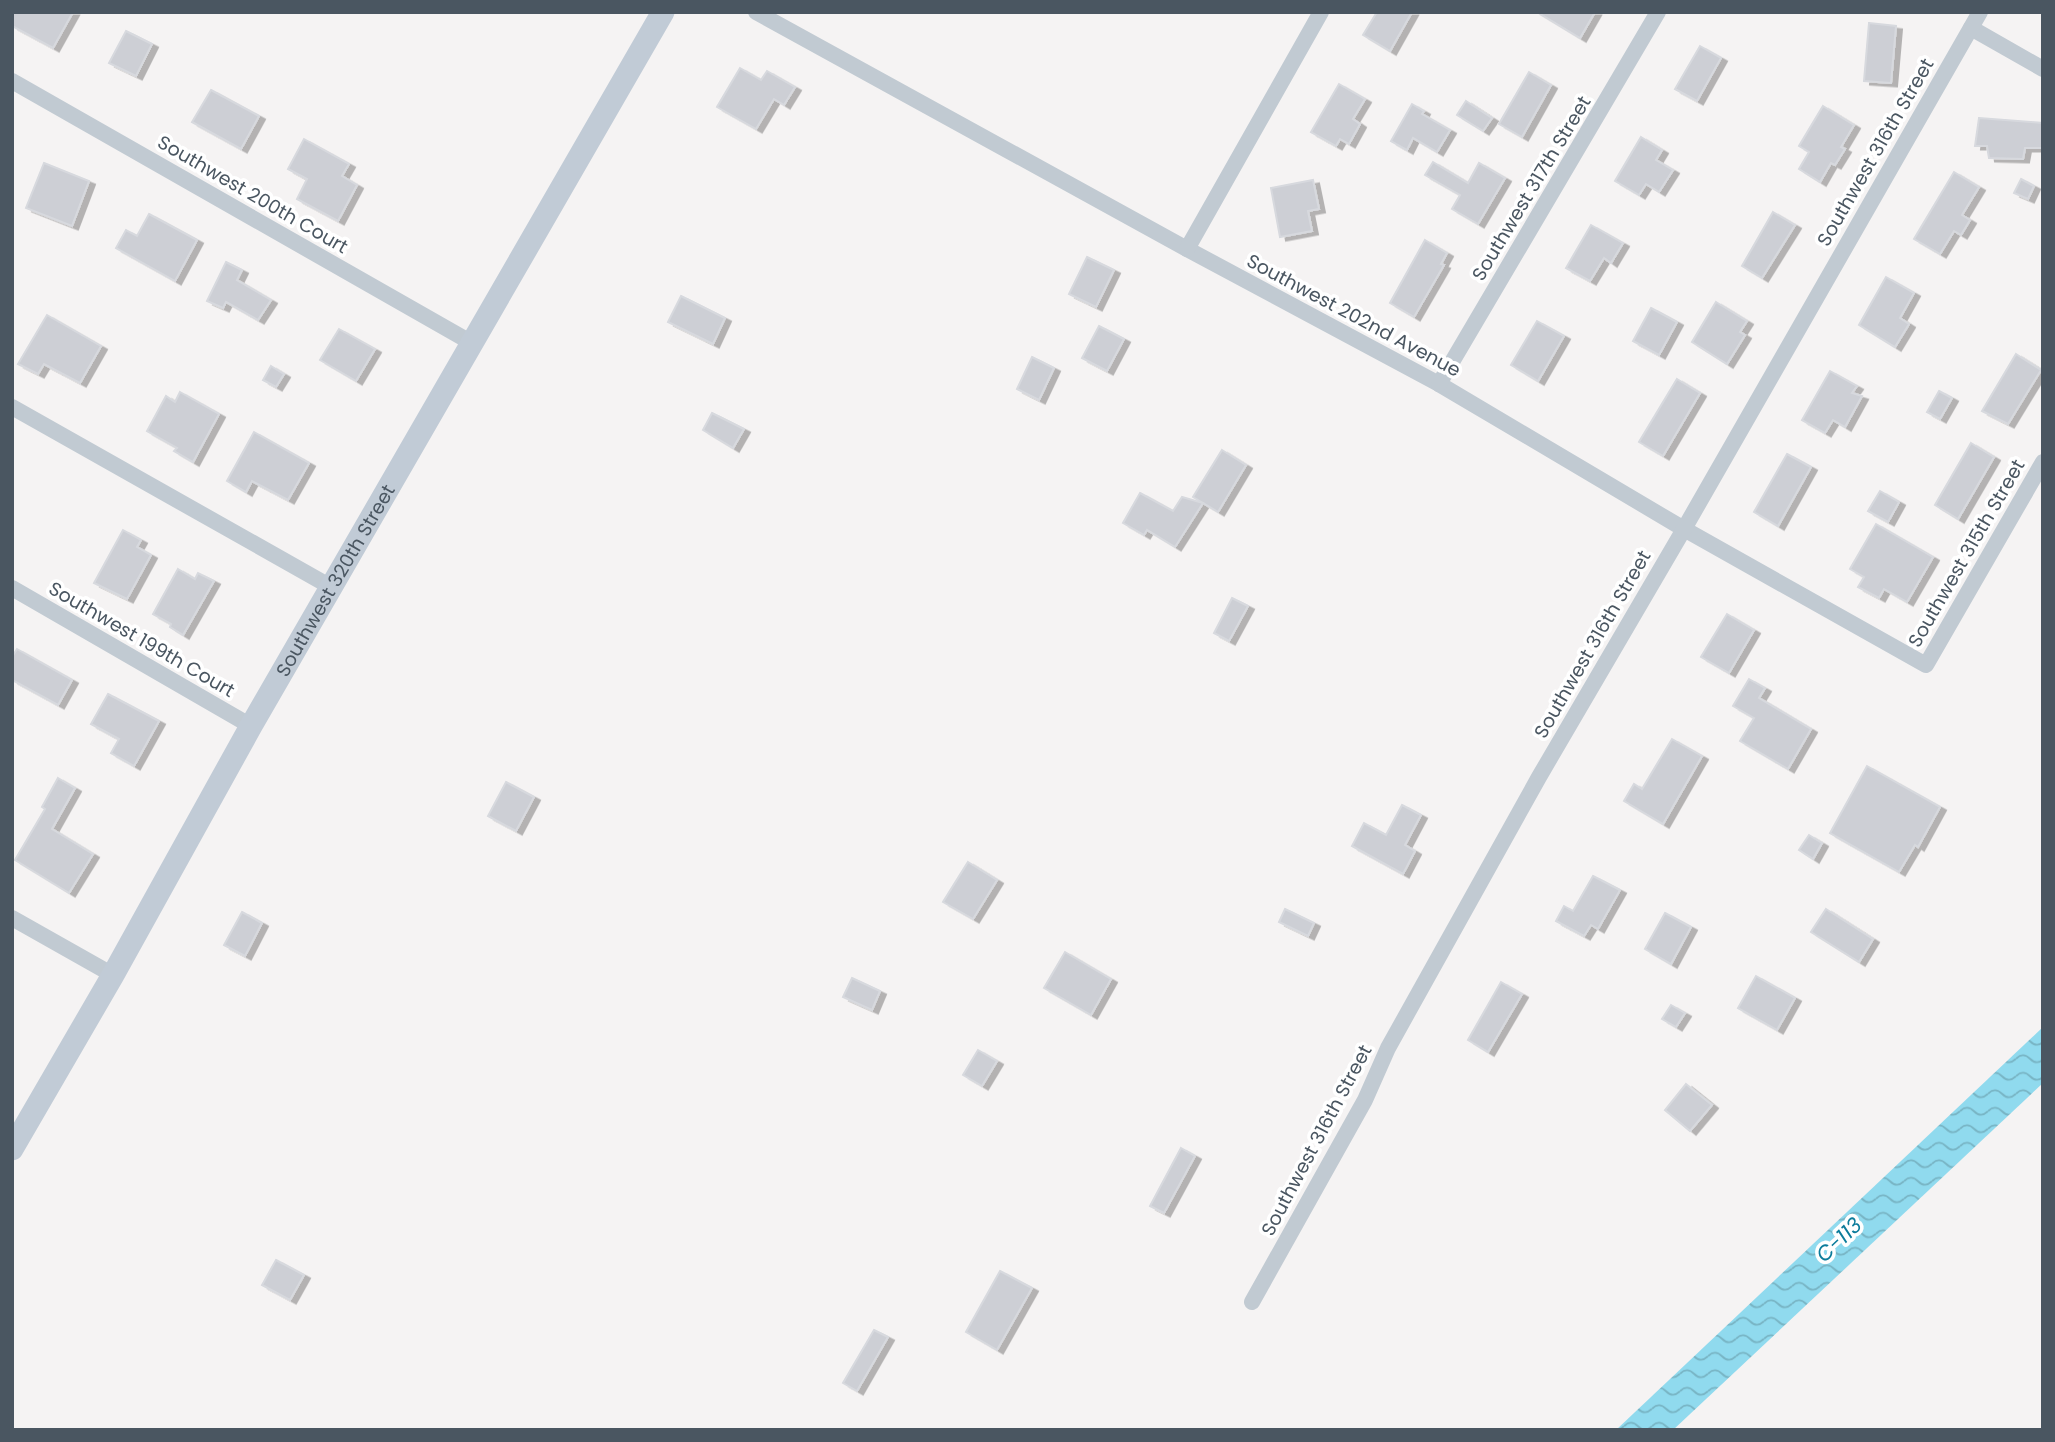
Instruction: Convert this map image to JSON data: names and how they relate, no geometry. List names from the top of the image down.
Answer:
{
  "streets": {
    "street": [
      "Southwest 316th Street",
      "Southwest 317th Street",
      "Southwest 200th Court",
      "Southwest 202nd Avenue",
      "Southwest 315th Street",
      "Southwest 320th Street",
      "Southwest 199th Court"
    ]
  },
  "crossings": [
    ["Southwest 316th Street", "Southwest 202nd Avenue"],
    ["Southwest 317th Street", "Southwest 202nd Avenue"],
    ["Southwest 200th Court", "Southwest 320th Street"],
    ["Southwest 202nd Avenue", "Southwest 315th Street"],
    ["Southwest 320th Street", "Southwest 199th Court"]
  ],
  "water": ["C-113"]
}
